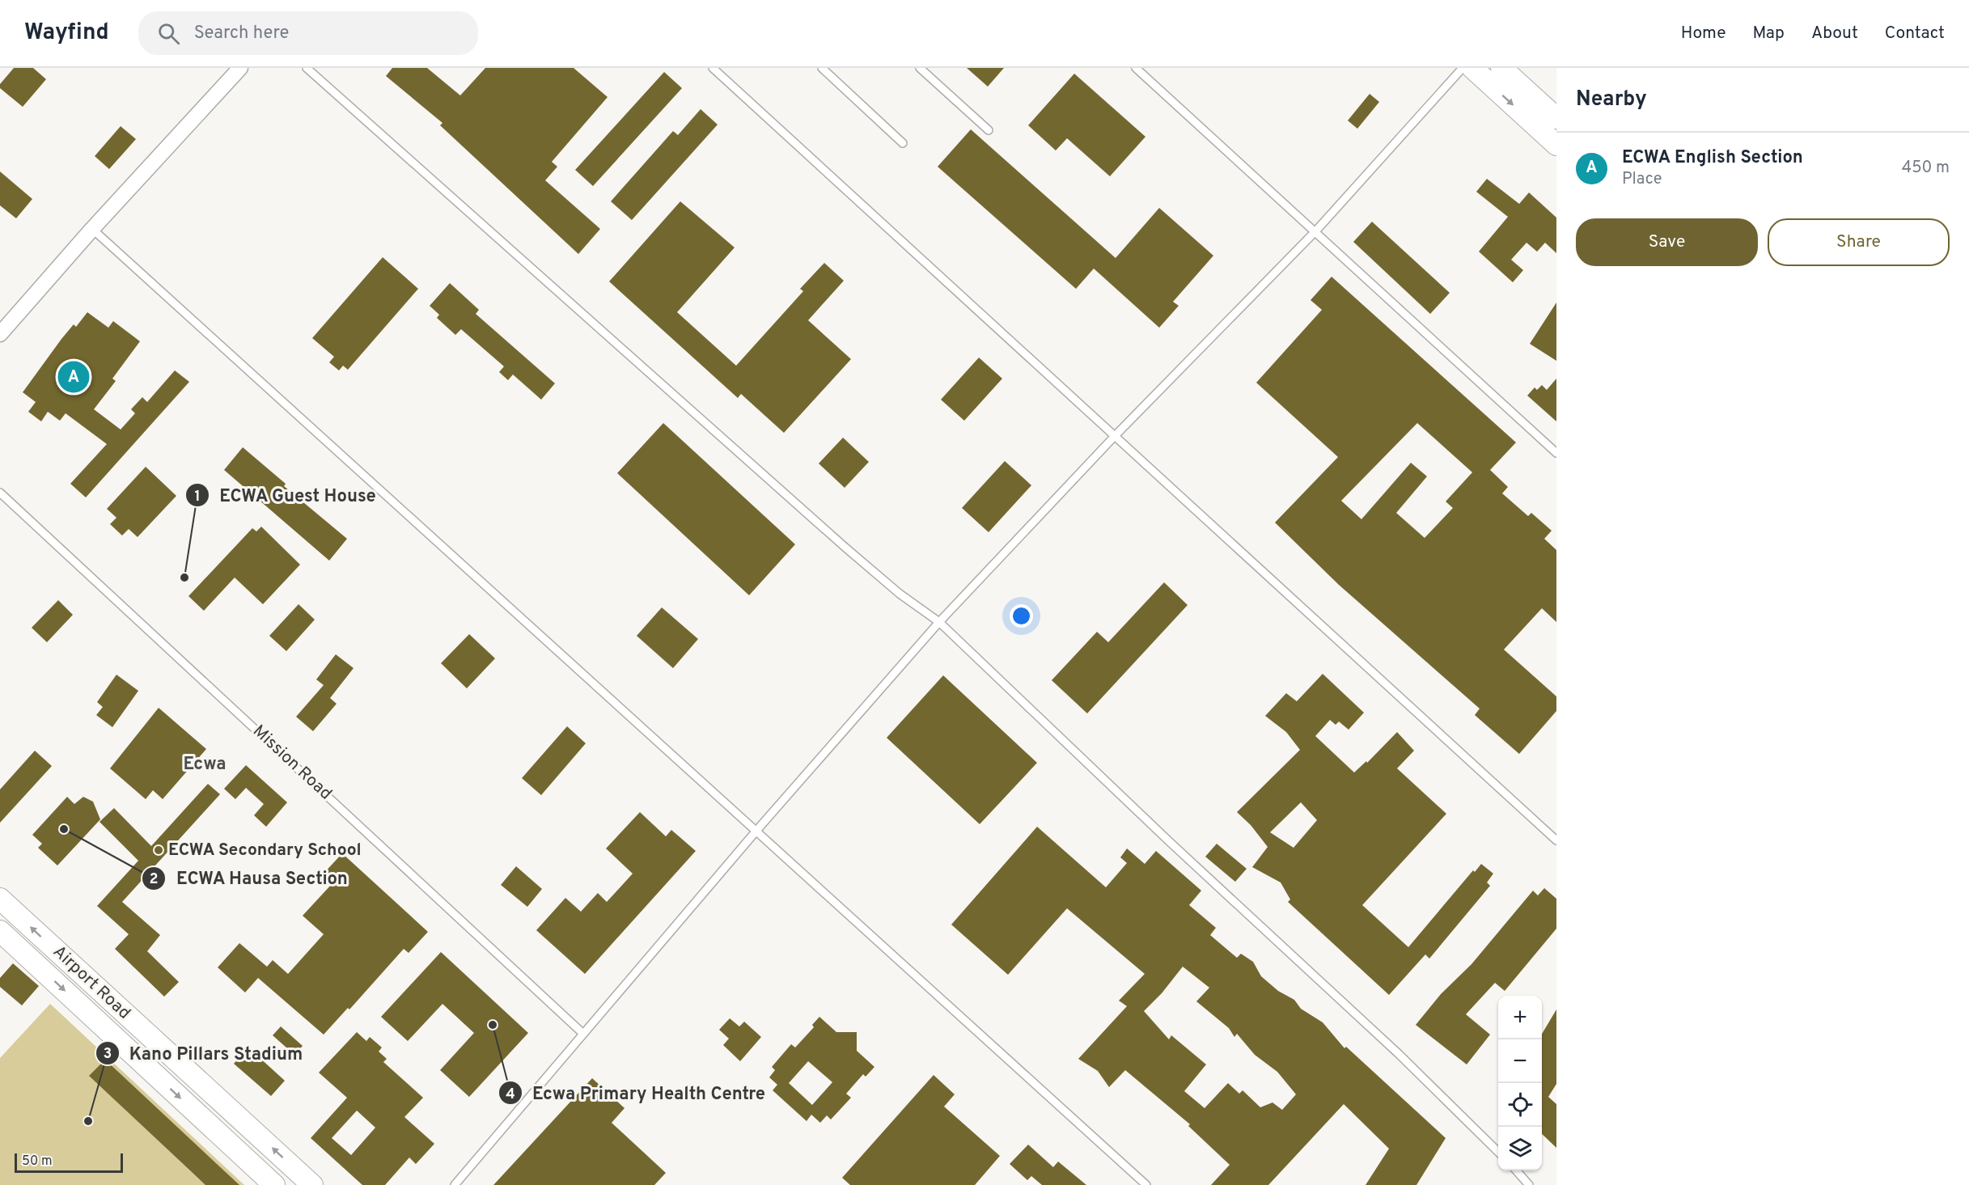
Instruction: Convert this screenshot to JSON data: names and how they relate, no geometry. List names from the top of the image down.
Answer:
{
  "streets": {
    "main road": ["Airport Road"],
    "lane": ["Mission Road"]
  },
  "districts": ["Ecwa"],
  "places": [
    "ECWA Guest House",
    "ECWA Hausa Section",
    "ECWA Secondary School",
    "Ecwa Primary Health Centre",
    "Kano Pillars Stadium"
  ],
  "scale_bar": "50 m",
  "page": {
    "header": "Wayfind",
    "search": "Search here",
    "nav": [
      "Home",
      "Map",
      "About",
      "Contact"
    ],
    "heading": "Nearby",
    "list": [
      {
        "mark": "A",
        "name": "ECWA English Section",
        "note": "Place",
        "value": "450 m"
      }
    ],
    "buttons": ["Save", "Share"],
    "pins": "A",
    "map_buttons": ["+", "−"],
    "scale": "50 m"
  }
}
